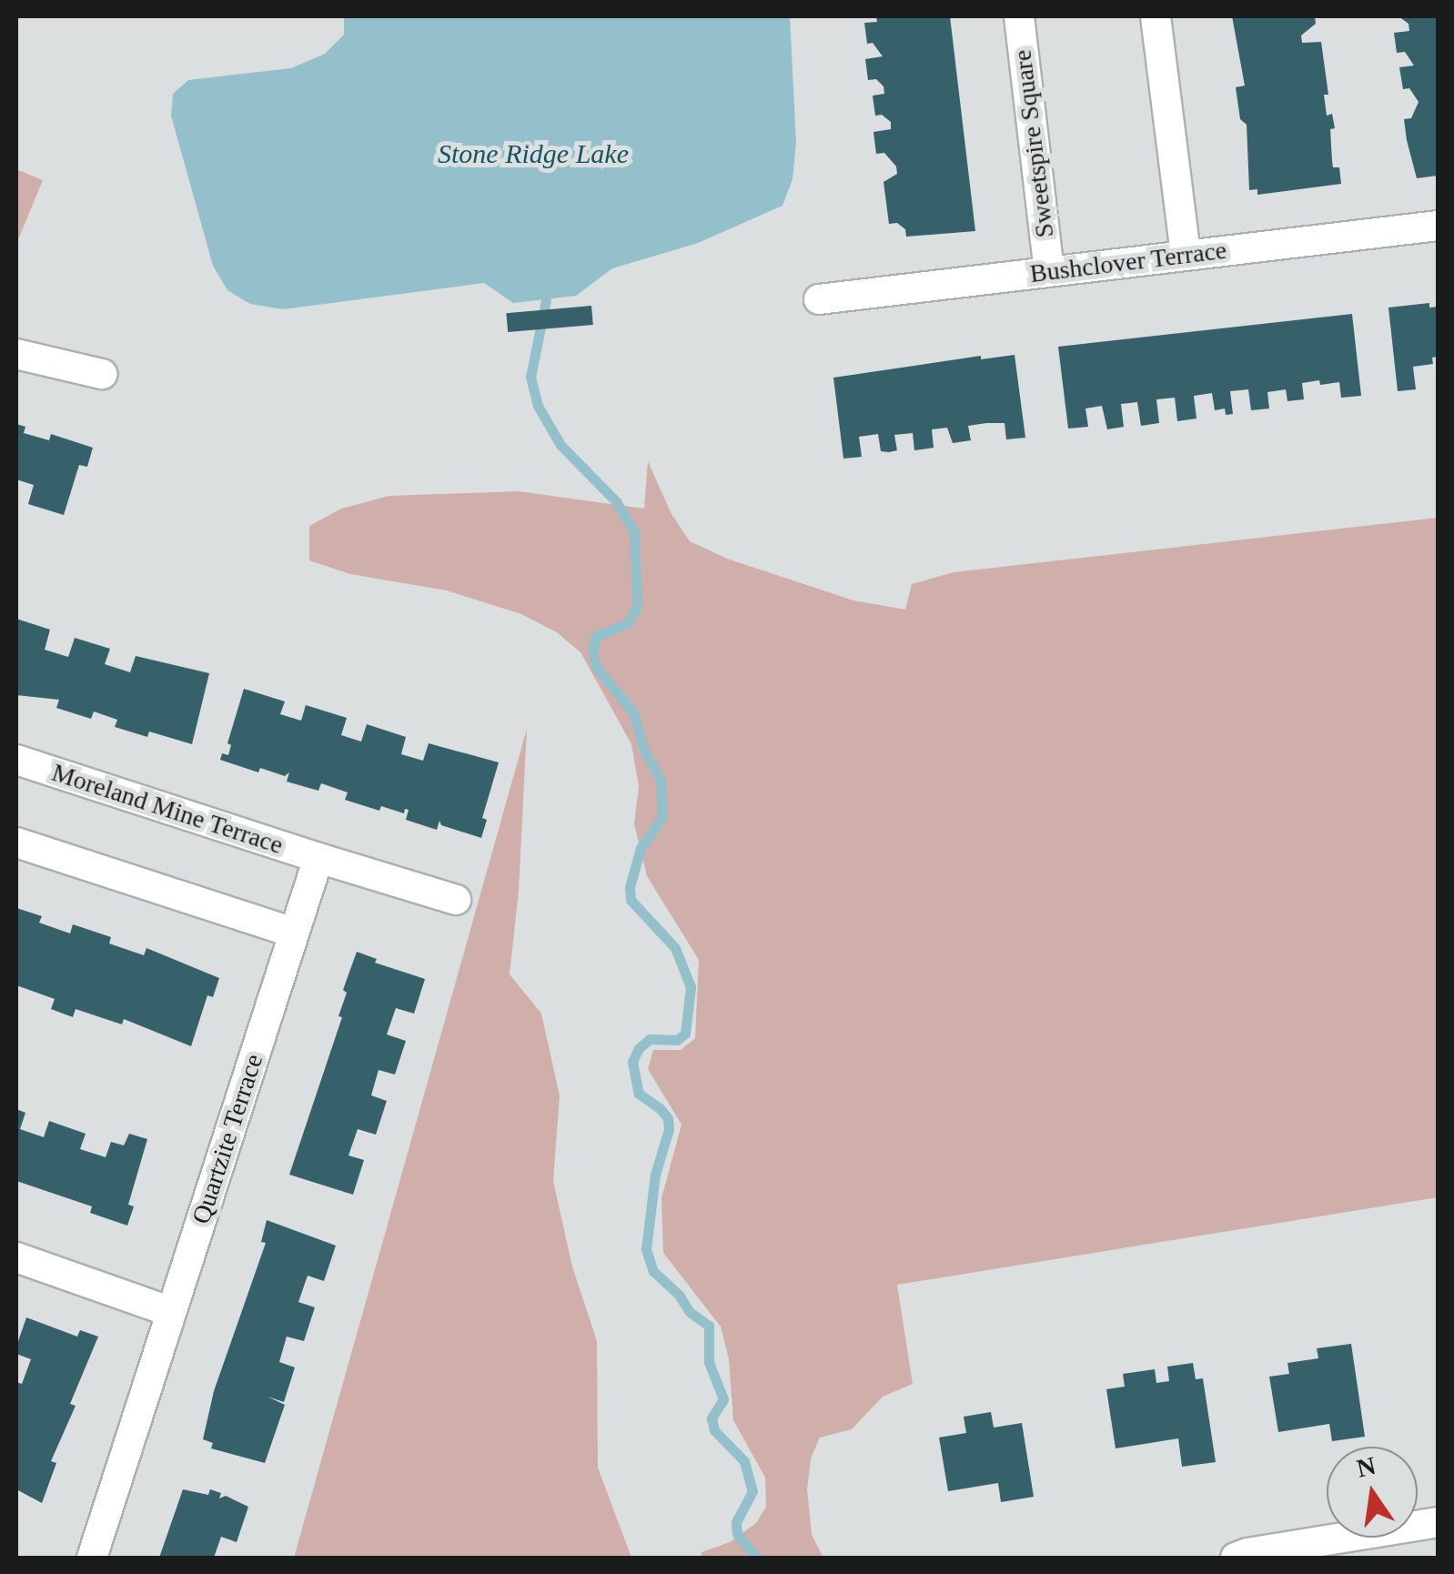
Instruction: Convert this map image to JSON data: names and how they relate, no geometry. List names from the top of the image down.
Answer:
{
  "streets": {
    "street": [
      "Sweetspire Square",
      "Bushclover Terrace",
      "Moreland Mine Terrace",
      "Quartzite Terrace"
    ]
  },
  "crossings": [
    ["Sweetspire Square", "Bushclover Terrace"],
    ["Moreland Mine Terrace", "Quartzite Terrace"]
  ],
  "water": ["Stone Ridge Lake"],
  "north": "top"
}
